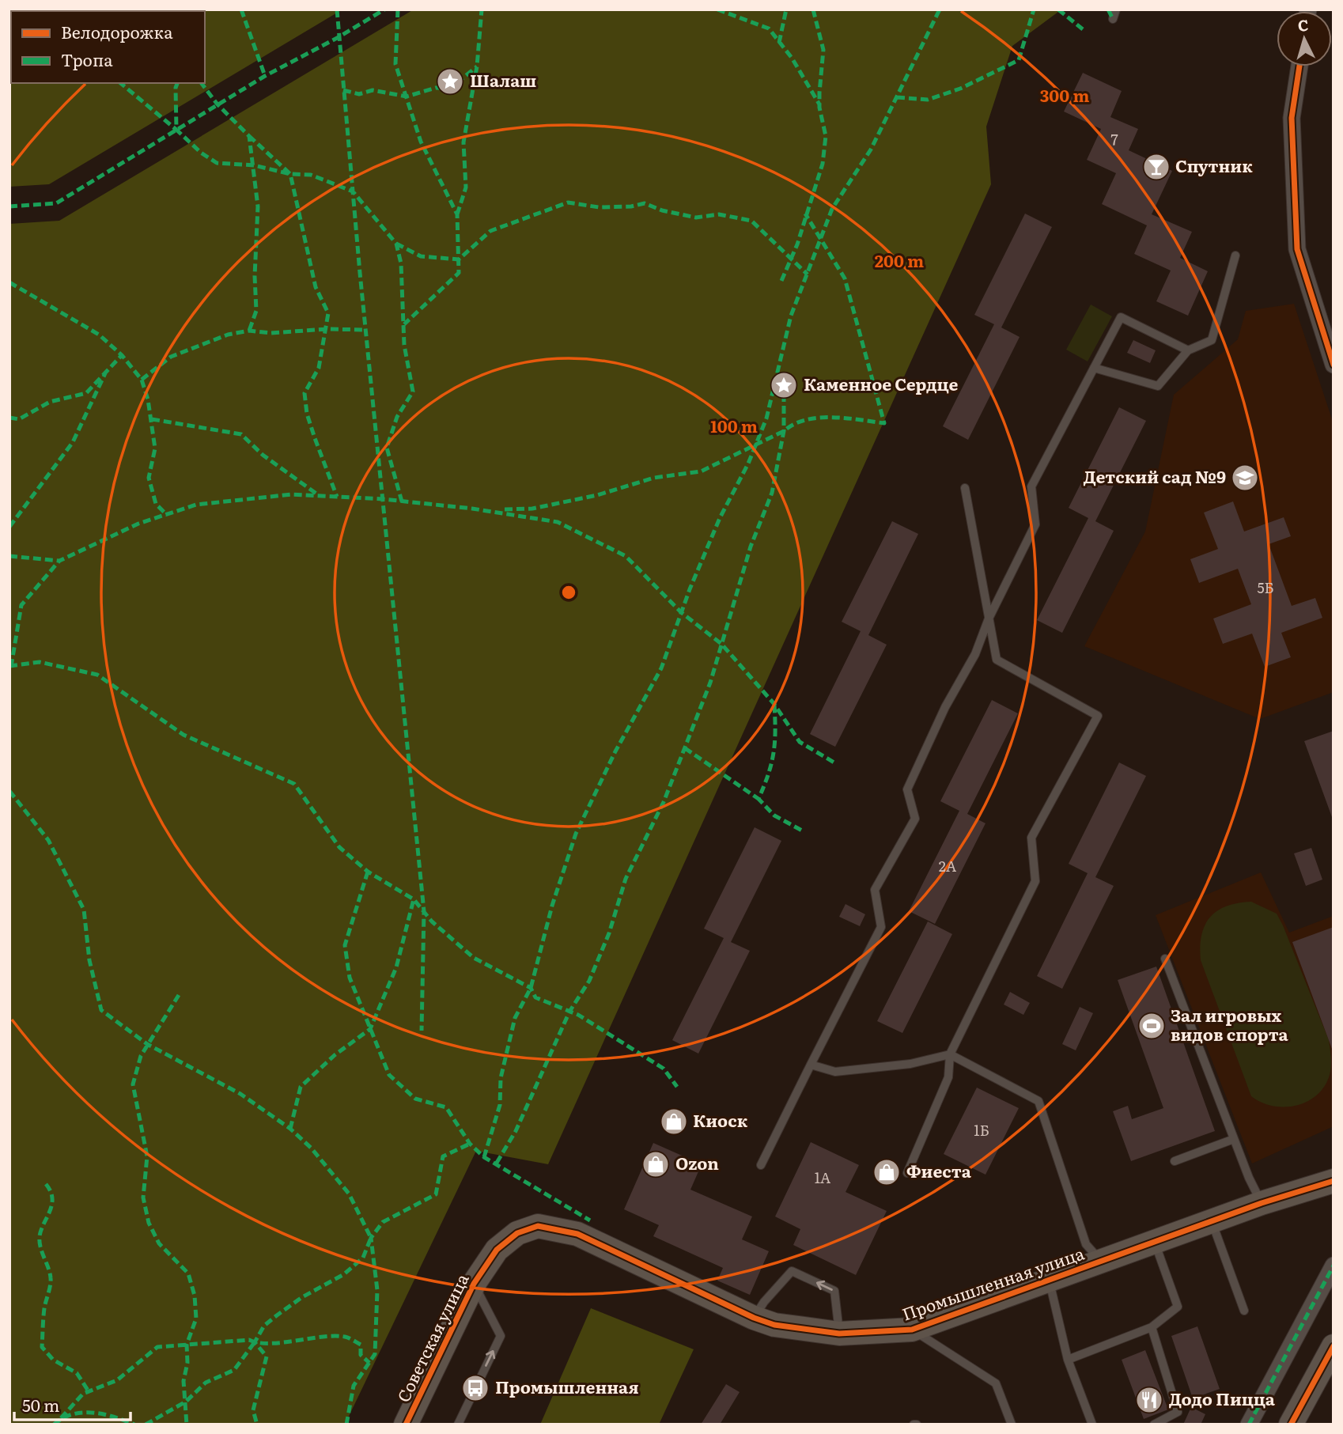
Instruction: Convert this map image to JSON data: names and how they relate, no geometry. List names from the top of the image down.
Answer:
{
  "streets": {
    "street": ["Промышленная улица", "Советская улица"]
  },
  "crossings": [
    ["Промышленная улица", "Советская улица"]
  ],
  "places": {
    "place": ["Шалаш", "Каменное Сердце"],
    "bar": ["Спутник"],
    "school or university": ["Детский сад №9"],
    "sports": ["Зал игровых видов спорта"],
    "shop": ["Киоск", "Ozon", "Фиеста"],
    "bus stop": ["Промышленная"],
    "restaurant": ["Додо Пицца"]
  },
  "house_numbers": [
    "7",
    "5Б",
    "2А",
    "1Б",
    "1А"
  ],
  "legend": ["Велодорожка", "Тропа"],
  "scale_bar": "50 m",
  "north": "top",
  "rings": ["300 m", "200 m", "100 m"]
}
